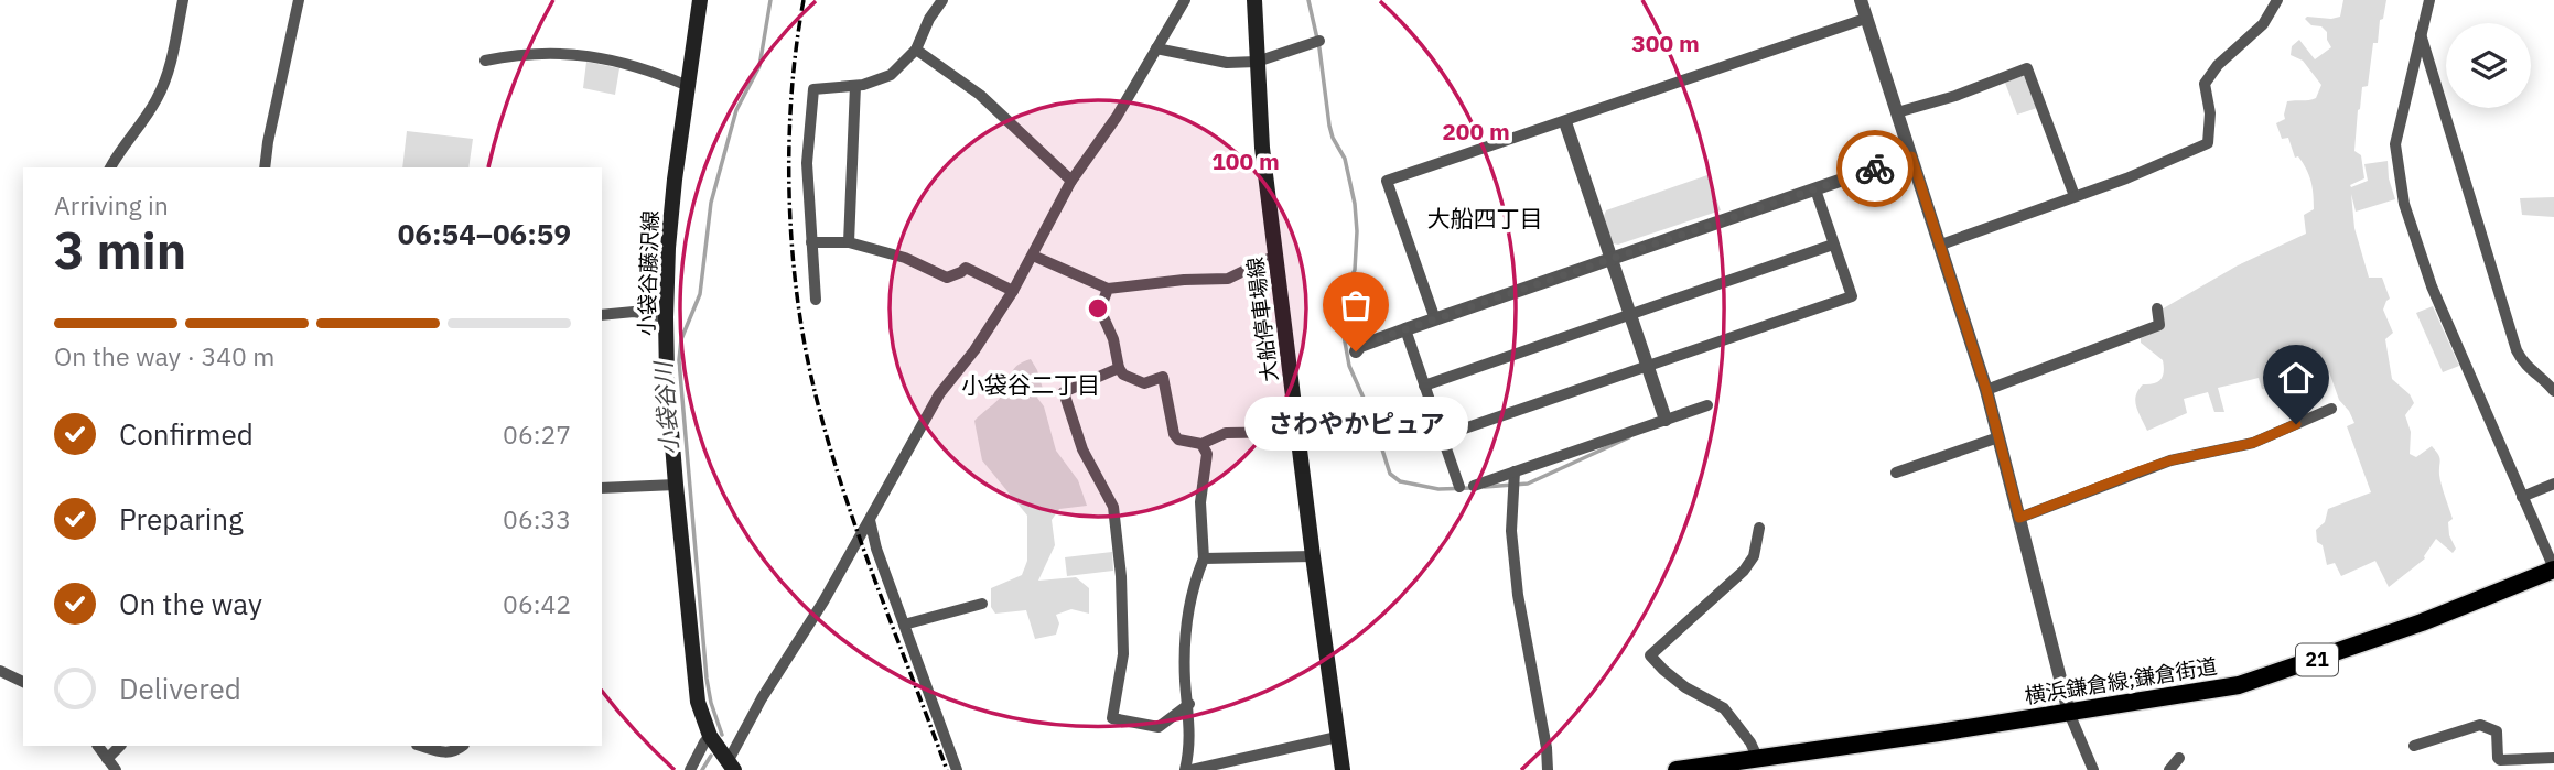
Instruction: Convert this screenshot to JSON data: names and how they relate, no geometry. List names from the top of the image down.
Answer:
{
  "streets": {
    "main road": [
      "小袋谷藤沢線",
      "大船停車場線",
      "21",
      "横浜鎌倉線;鎌倉街道"
    ]
  },
  "districts": ["大船四丁目", "小袋谷二丁目"],
  "water": ["小袋谷川"],
  "places": ["さわやかピュア"],
  "page": {
    "heading": ["3 min", "Arriving in", "06:54–06:59"],
    "bar": "On the way · 340 m",
    "list": [
      ["Confirmed", "06:27"],
      ["Preparing", "06:33"],
      ["On the way", "06:42"],
      "Delivered"
    ],
    "bubble": "さわやかピュア"
  },
  "rings": ["300 m", "200 m", "100 m"]
}
